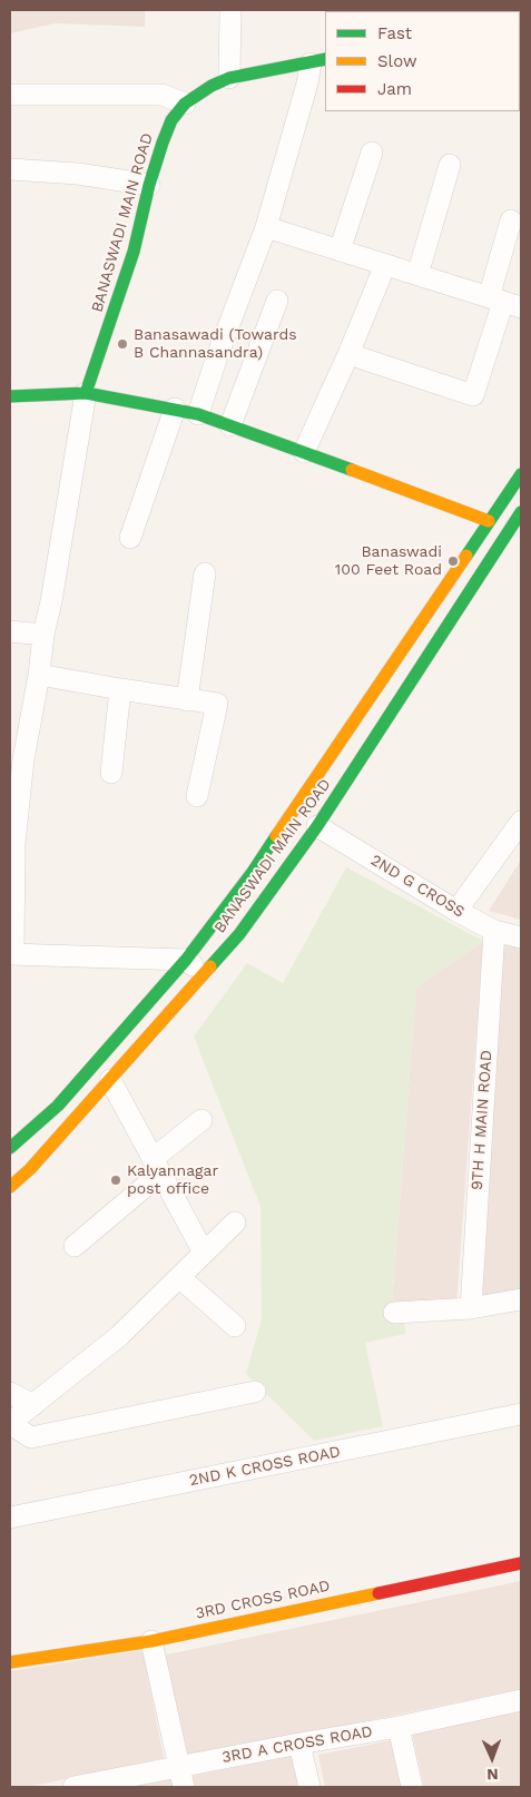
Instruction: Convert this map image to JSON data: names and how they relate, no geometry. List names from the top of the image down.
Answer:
{
  "streets": {
    "main road": ["BANASWADI MAIN ROAD", "3RD CROSS ROAD"],
    "street": [
      "2ND G CROSS",
      "9TH H MAIN ROAD",
      "2ND K CROSS ROAD",
      "3RD A CROSS ROAD"
    ]
  },
  "crossings": [
    ["BANASWADI MAIN ROAD", "2ND G CROSS"],
    ["2ND G CROSS", "9TH H MAIN ROAD"]
  ],
  "places": ["Banasawadi (Towards B Channasandra)", "Banaswadi 100 Feet Road", "Kalyannagar post office"],
  "legend": ["Fast", "Slow", "Jam"],
  "north": "bottom"
}
